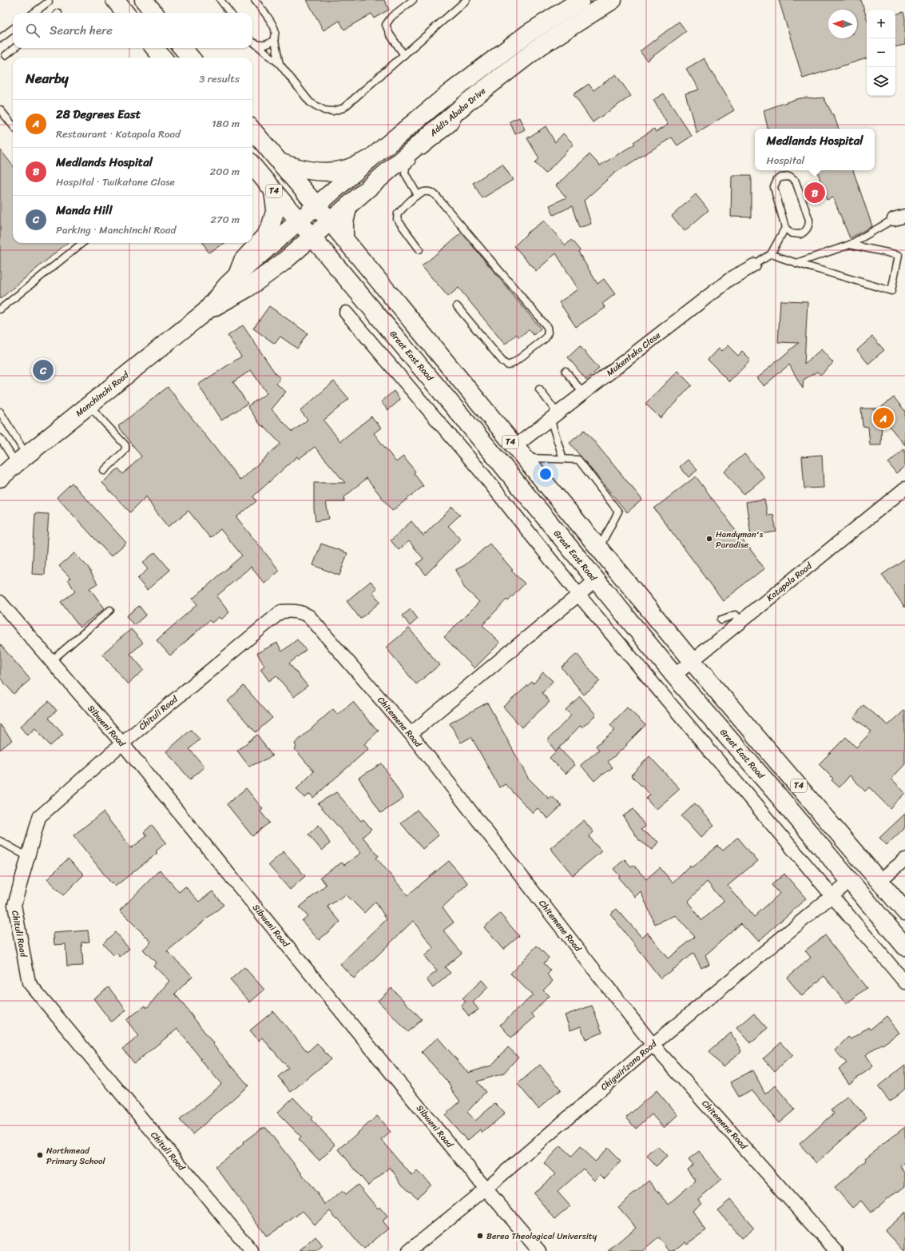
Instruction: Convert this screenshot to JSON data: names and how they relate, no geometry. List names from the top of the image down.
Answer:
{
  "streets": {
    "main road": [
      "Addis Ababa Drive",
      "T4",
      "Great East Road",
      "Manchinchi Road"
    ],
    "street": [
      "Mukenteka Close",
      "Katapola Road",
      "Chituli Road",
      "Chitemene Road",
      "Sibweni Road",
      "Chigwirizano Road"
    ]
  },
  "crossings": [
    ["Addis Ababa Drive", "T4"],
    ["Addis Ababa Drive", "Great East Road"],
    ["Addis Ababa Drive", "Manchinchi Road"],
    ["T4", "Mukenteka Close"],
    ["T4", "Katapola Road"],
    ["Great East Road", "Manchinchi Road"],
    ["Great East Road", "Katapola Road"],
    ["Great East Road", "Chigwirizano Road"],
    ["Chituli Road", "Chitemene Road"],
    ["Chituli Road", "Sibweni Road"],
    ["Chitemene Road", "Chigwirizano Road"],
    ["Sibweni Road", "Chigwirizano Road"]
  ],
  "places": ["Handyman's Paradise", "Northmead Primary School", "Berea Theological University"],
  "north": "left",
  "page": {
    "map_buttons": ["+", "−"],
    "search": "Search here",
    "heading": ["Nearby", "3 results"],
    "list": [
      {
        "mark": "A",
        "name": "28 Degrees East",
        "note": "Restaurant · Katapola Road",
        "value": "180 m"
      },
      {
        "mark": "B",
        "name": "Medlands Hospital",
        "note": "Hospital · Twikatane Close",
        "value": "200 m"
      },
      {
        "mark": "C",
        "name": "Manda Hill",
        "note": "Parking · Manchinchi Road",
        "value": "270 m"
      }
    ],
    "popup": ["Medlands Hospital", "Hospital"],
    "pins": ["B", "C", "A"]
  }
}
